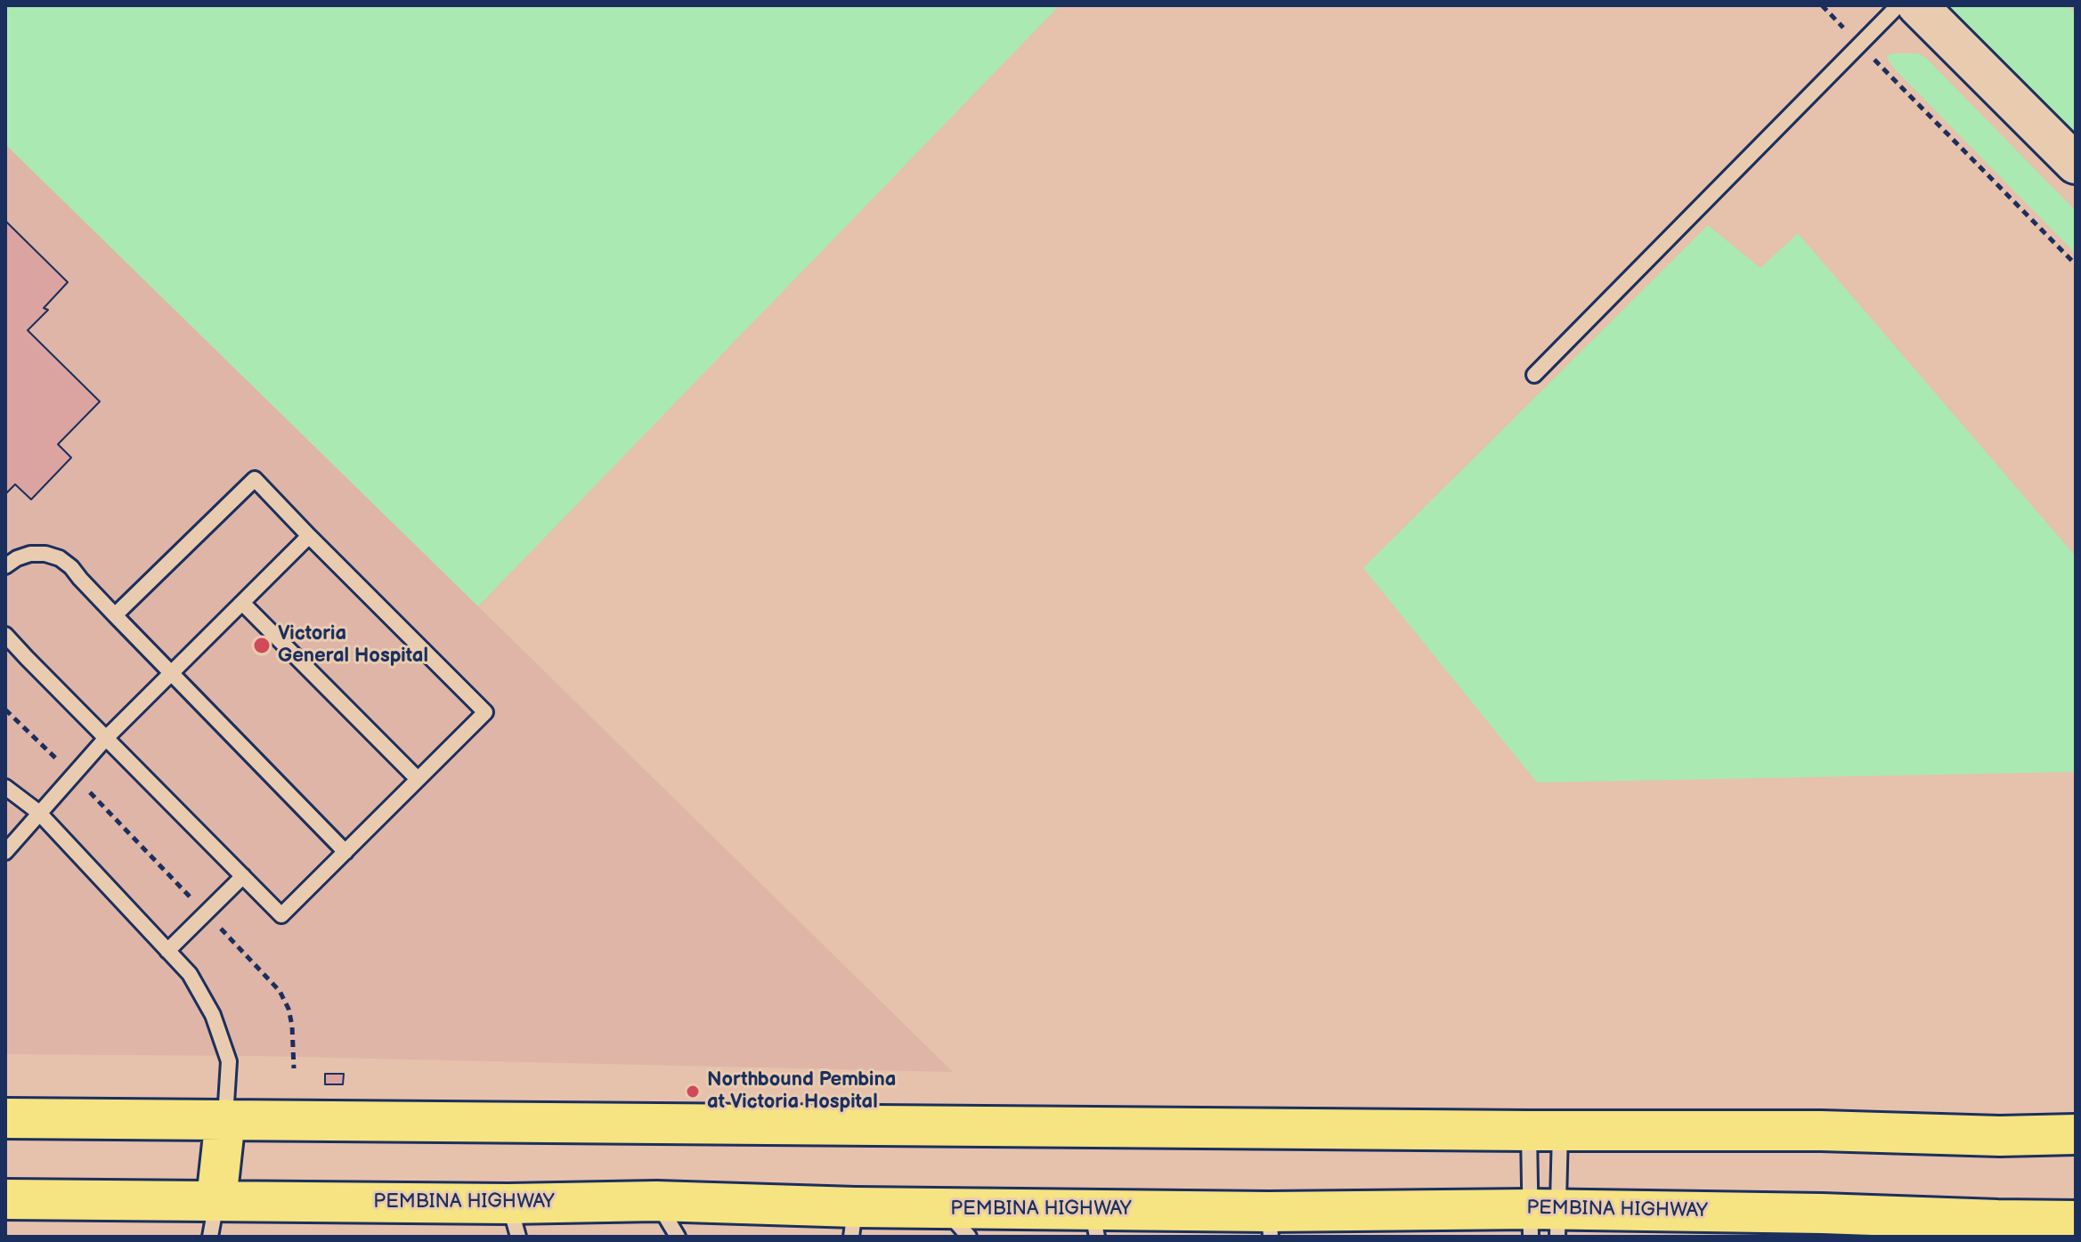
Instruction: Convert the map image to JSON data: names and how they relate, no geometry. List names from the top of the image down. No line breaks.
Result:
{"streets":{"main road":["PEMBINA HIGHWAY"]},"places":["Victoria General Hospital","Northbound Pembina at Victoria Hospital"]}
